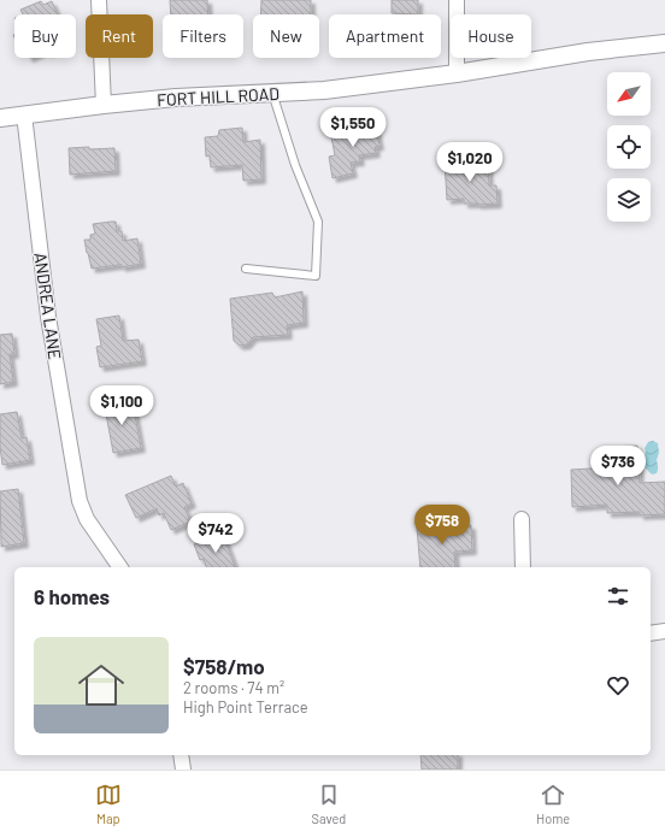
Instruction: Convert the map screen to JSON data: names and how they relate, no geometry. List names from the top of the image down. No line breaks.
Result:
{"streets":{"street":["FORT HILL ROAD","ANDREA LANE"]},"crossings":[["FORT HILL ROAD","ANDREA LANE"]],"north":"bottom left","page":{"chip":["Buy","Rent","Filters","New","Apartment","House"],"price":["$1,550","$1,020","$1,100","$736","$758","$742"],"heading":"6 homes","list":[{"name":"$758/mo","note":"2 rooms · 74 m² · High Point Terrace"}],"tabs":["Map","Saved","Home"]}}
